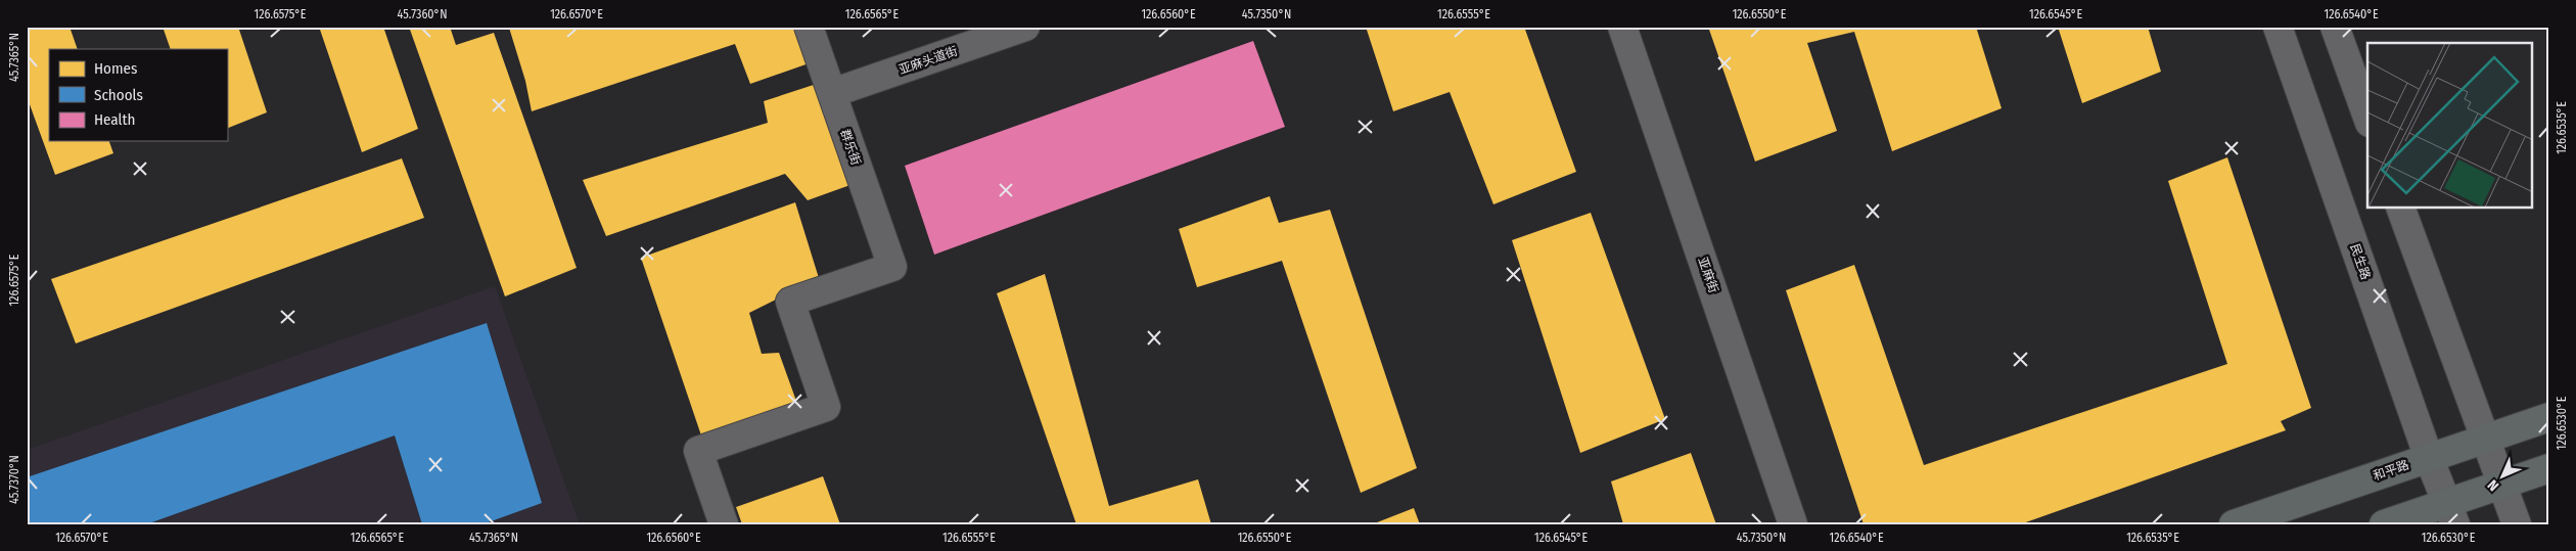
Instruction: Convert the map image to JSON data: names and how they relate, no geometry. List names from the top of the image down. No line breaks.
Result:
{"streets":{"main road":["和平路"],"street":["亚麻头道街","群乐街","民生路","亚麻街"]},"crossings":[["亚麻头道街","群乐街"],["民生路","和平路"]],"legend":["Homes","Schools","Health"],"north":"bottom left","coordinates":["126.6575°E","45.7360°N","126.6570°E","126.6565°E","126.6560°E","45.7350°N","126.6555°E","126.6550°E","126.6545°E","126.6540°E","45.7365°N","126.6535°E","126.6530°E","45.7370°N"]}
